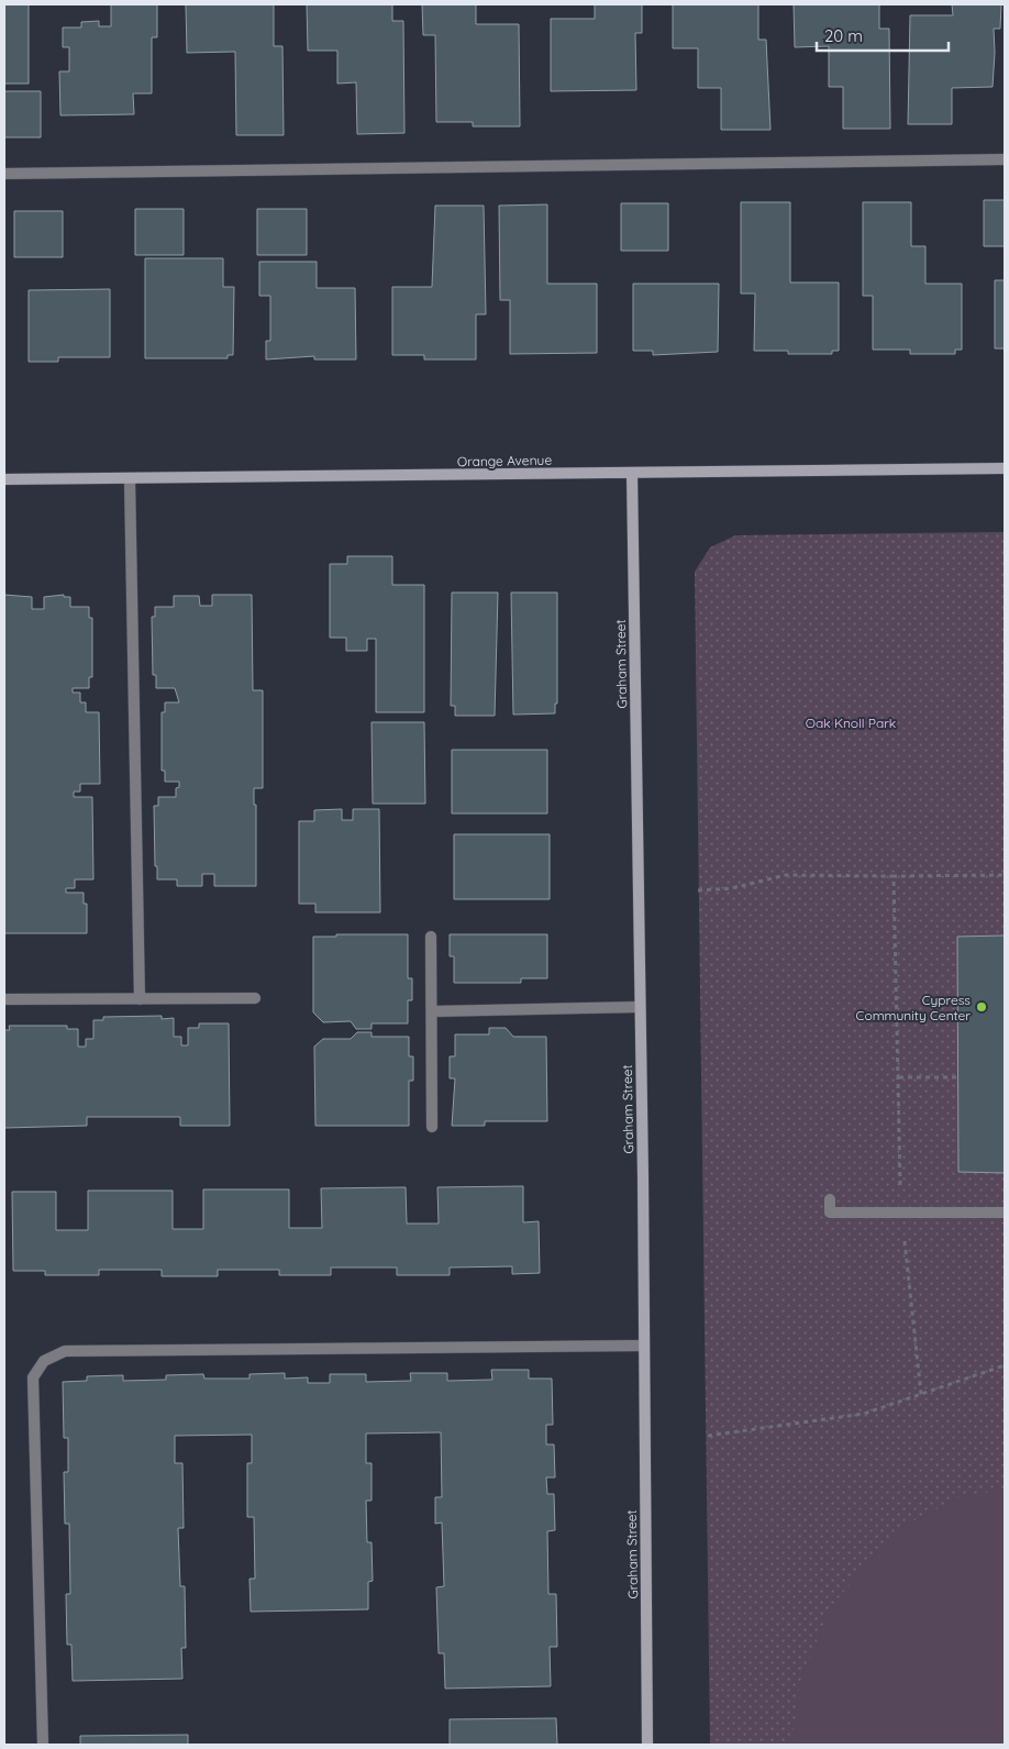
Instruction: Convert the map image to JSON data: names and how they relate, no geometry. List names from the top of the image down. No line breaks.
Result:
{"streets":{"street":["Orange Avenue","Graham Street"]},"crossings":[["Orange Avenue","Graham Street"]],"parks":["Oak Knoll Park"],"places":["Cypress Community Center"],"scale_bar":"20 m"}
